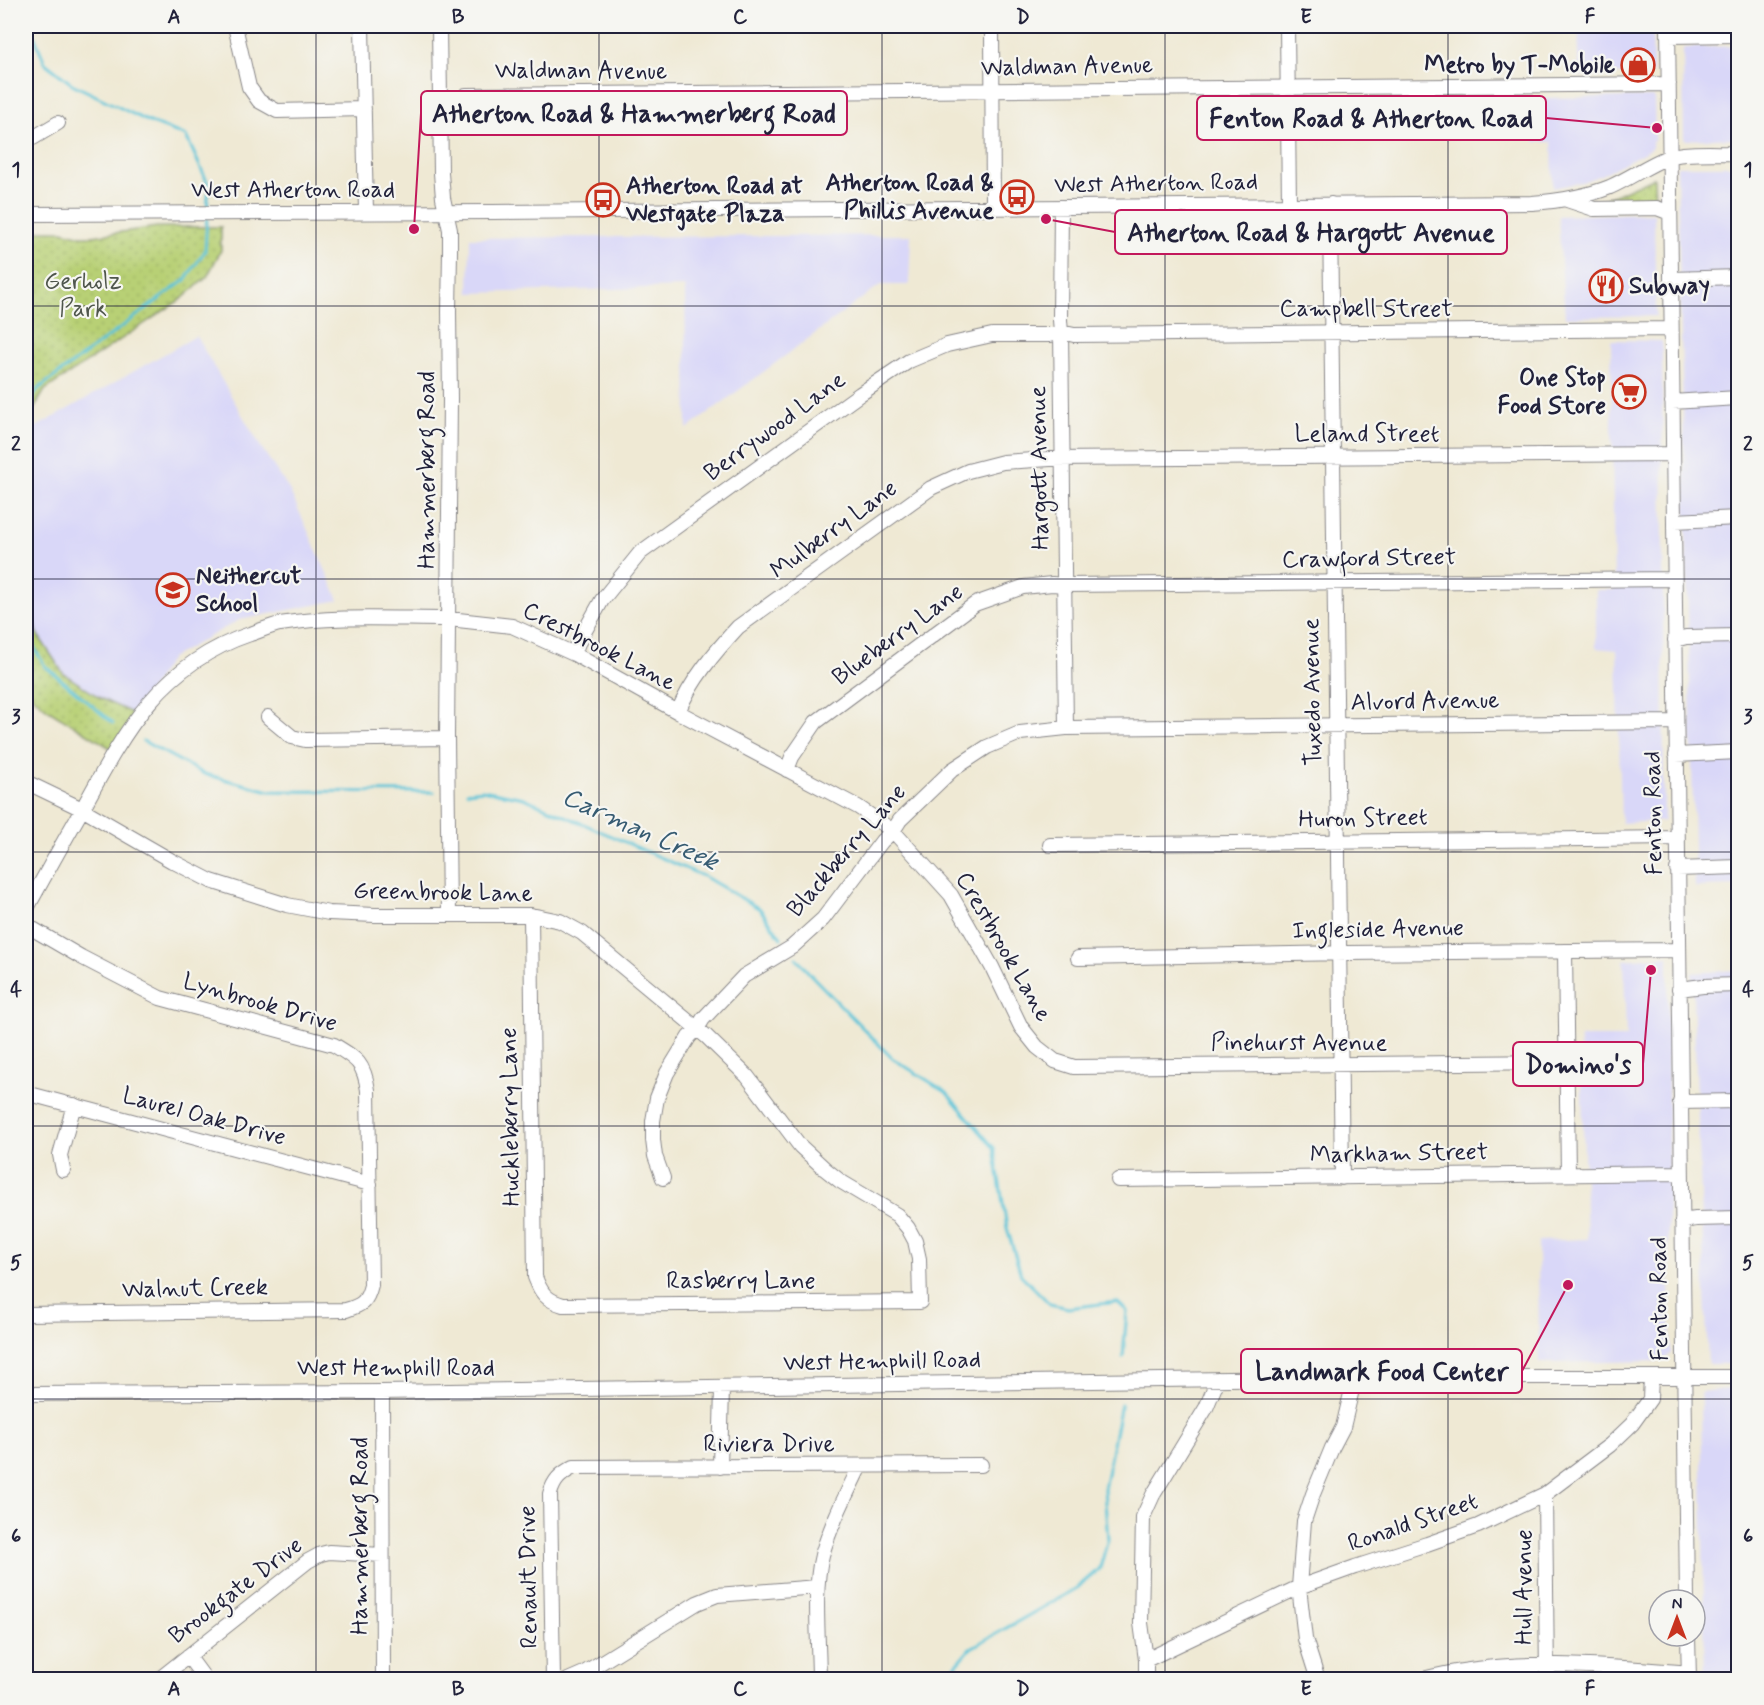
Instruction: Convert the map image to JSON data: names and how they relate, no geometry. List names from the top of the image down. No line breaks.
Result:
{"streets":{"street":["Waldman Avenue","West Atherton Road","Campbell Street","Berrywood Lane","Leland Street","Hargott Avenue","Hammerberg Road","Mulberry Lane","Crawford Street","Blueberry Lane","Crestbrook Lane","Tuxedo Avenue","Alvord Avenue","Fenton Road","Huron Street","Blackberry Lane","Greenbrook Lane","Ingleside Avenue","Lynbrook Drive","Pinehurst Avenue","Laurel Oak Drive","Huckleberry Lane","Markham Street","Rasberry Lane","Walnut Creek","West Hemphill Road","Riviera Drive","Ronald Street","Renault Drive","Hull Avenue","Brookgate Drive"]},"crossings":[["Waldman Avenue","Fenton Road"],["West Atherton Road","Hargott Avenue"],["West Atherton Road","Hammerberg Road"],["West Atherton Road","Tuxedo Avenue"],["West Atherton Road","Fenton Road"],["Campbell Street","Berrywood Lane"],["Campbell Street","Hargott Avenue"],["Campbell Street","Tuxedo Avenue"],["Campbell Street","Fenton Road"],["Berrywood Lane","Hargott Avenue"],["Berrywood Lane","Crestbrook Lane"],["Leland Street","Hargott Avenue"],["Leland Street","Mulberry Lane"],["Leland Street","Tuxedo Avenue"],["Leland Street","Fenton Road"],["Hargott Avenue","Mulberry Lane"],["Hargott Avenue","Crawford Street"],["Hargott Avenue","Blueberry Lane"],["Hargott Avenue","Alvord Avenue"],["Hargott Avenue","Blackberry Lane"],["Hammerberg Road","Crestbrook Lane"],["Hammerberg Road","Greenbrook Lane"],["Hammerberg Road","West Hemphill Road"],["Hammerberg Road","Brookgate Drive"],["Mulberry Lane","Crestbrook Lane"],["Crawford Street","Blueberry Lane"],["Crawford Street","Tuxedo Avenue"],["Crawford Street","Fenton Road"],["Blueberry Lane","Crestbrook Lane"],["Crestbrook Lane","Blackberry Lane"],["Crestbrook Lane","Greenbrook Lane"],["Crestbrook Lane","Pinehurst Avenue"],["Tuxedo Avenue","Alvord Avenue"],["Tuxedo Avenue","Huron Street"],["Tuxedo Avenue","Ingleside Avenue"],["Tuxedo Avenue","Pinehurst Avenue"],["Tuxedo Avenue","Markham Street"],["Alvord Avenue","Fenton Road"],["Alvord Avenue","Blackberry Lane"],["Fenton Road","Huron Street"],["Fenton Road","Ingleside Avenue"],["Fenton Road","Markham Street"],["Fenton Road","West Hemphill Road"],["Blackberry Lane","Greenbrook Lane"],["Greenbrook Lane","Huckleberry Lane"],["Greenbrook Lane","Rasberry Lane"],["Lynbrook Drive","Laurel Oak Drive"],["Lynbrook Drive","Walnut Creek"],["Huckleberry Lane","Rasberry Lane"],["West Hemphill Road","Ronald Street"],["Riviera Drive","Renault Drive"],["Ronald Street","Hull Avenue"]],"water":["Carman Creek"],"parks":["Gerholz Park"],"places":{"shop":["Metro by T-Mobile"],"other":["Fenton Road & Atherton Road","Atherton Road & Hargott Avenue","Atherton Road & Hammerberg Road","Domino's","Landmark Food Center"],"bus stop":["Atherton Road & Phillis Avenue","Atherton Road at Westgate Plaza"],"restaurant":["Subway"],"supermarket":["One Stop Food Store"],"school or university":["Neithercut School"]},"north":"top","grid":{"columns":["A","B","C","D","E","F"],"rows":["1","2","3","4","5","6"]}}
